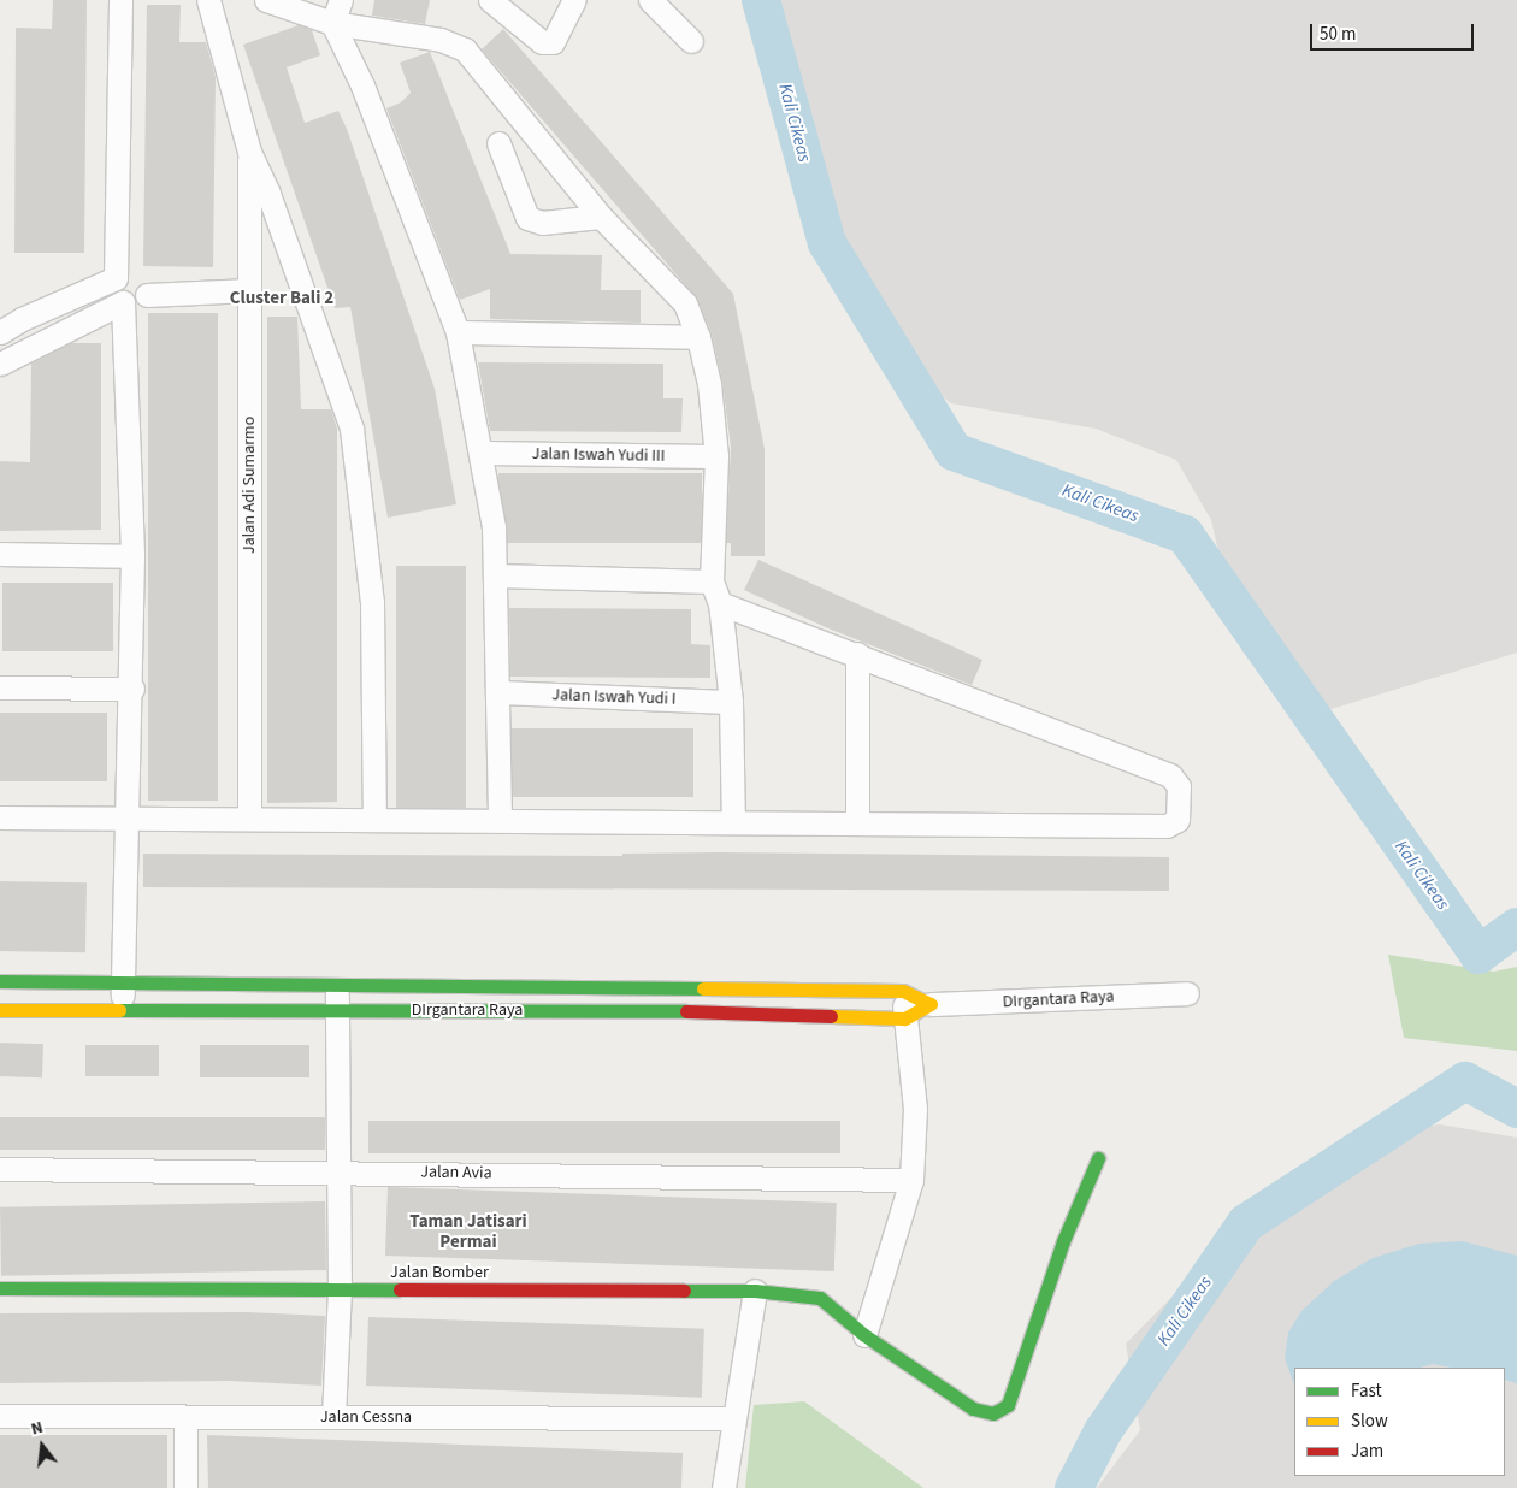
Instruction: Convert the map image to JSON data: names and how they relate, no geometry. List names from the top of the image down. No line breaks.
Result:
{"streets":{"street":["Jalan Iswah Yudi III","Jalan Adi Sumarmo","Jalan Iswah Yudi I","DIrgantara Raya","Jalan Avia","Jalan Bomber","Jalan Cessna"]},"districts":["Cluster Bali 2","Taman Jatisari Permai"],"water":["Kali Cikeas"],"legend":["Fast","Slow","Jam"],"scale_bar":"50 m","north":"top"}
